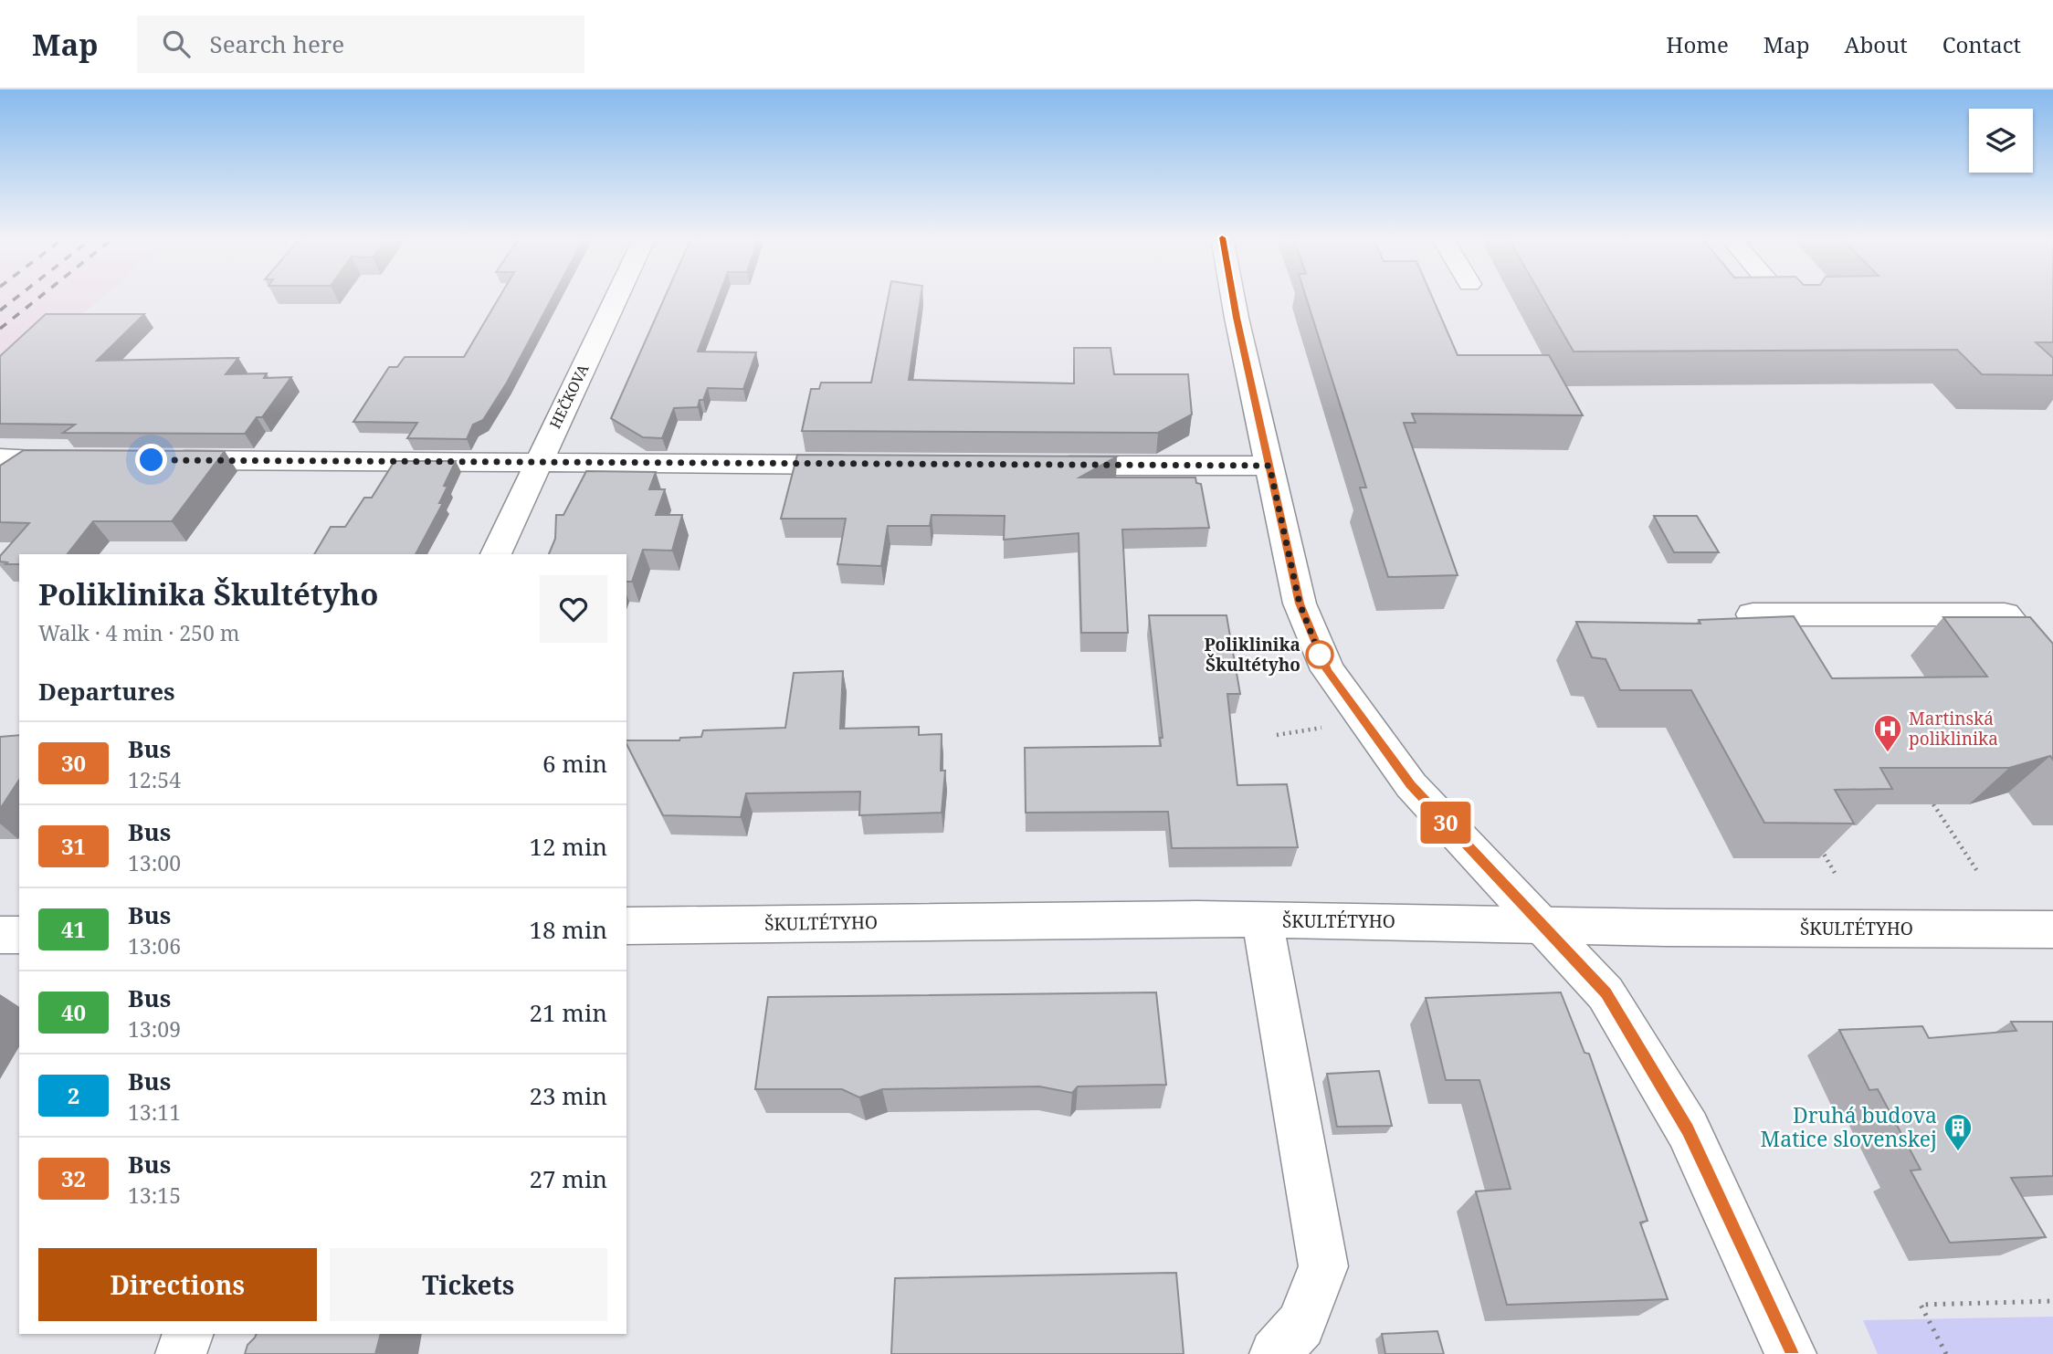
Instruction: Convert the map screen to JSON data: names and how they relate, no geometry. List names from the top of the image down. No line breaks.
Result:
{"streets":{"street":["HEČKOVA","ŠKULTÉTYHO"]},"places":{"other":["Poliklinika Škultétyho"],"hospital":["Martinská poliklinika"],"building":["Druhá budova Matice slovenskej"]},"lines":["bus line 30"],"page":{"header":"Map","search":"Search here","nav":["Home","Map","About","Contact"],"on_map":"30","heading":[["Poliklinika Škultétyho","Walk · 4 min · 250 m"],"Departures"],"list":[{"mark":"30","name":"Bus","note":"12:54","value":"6 min"},{"mark":"31","name":"Bus","note":"13:00","value":"12 min"},{"mark":"41","name":"Bus","note":"13:06","value":"18 min"},{"mark":"40","name":"Bus","note":"13:09","value":"21 min"},{"mark":"2","name":"Bus","note":"13:11","value":"23 min"},{"mark":"32","name":"Bus","note":"13:15","value":"27 min"}],"buttons":["Directions","Tickets"]}}
